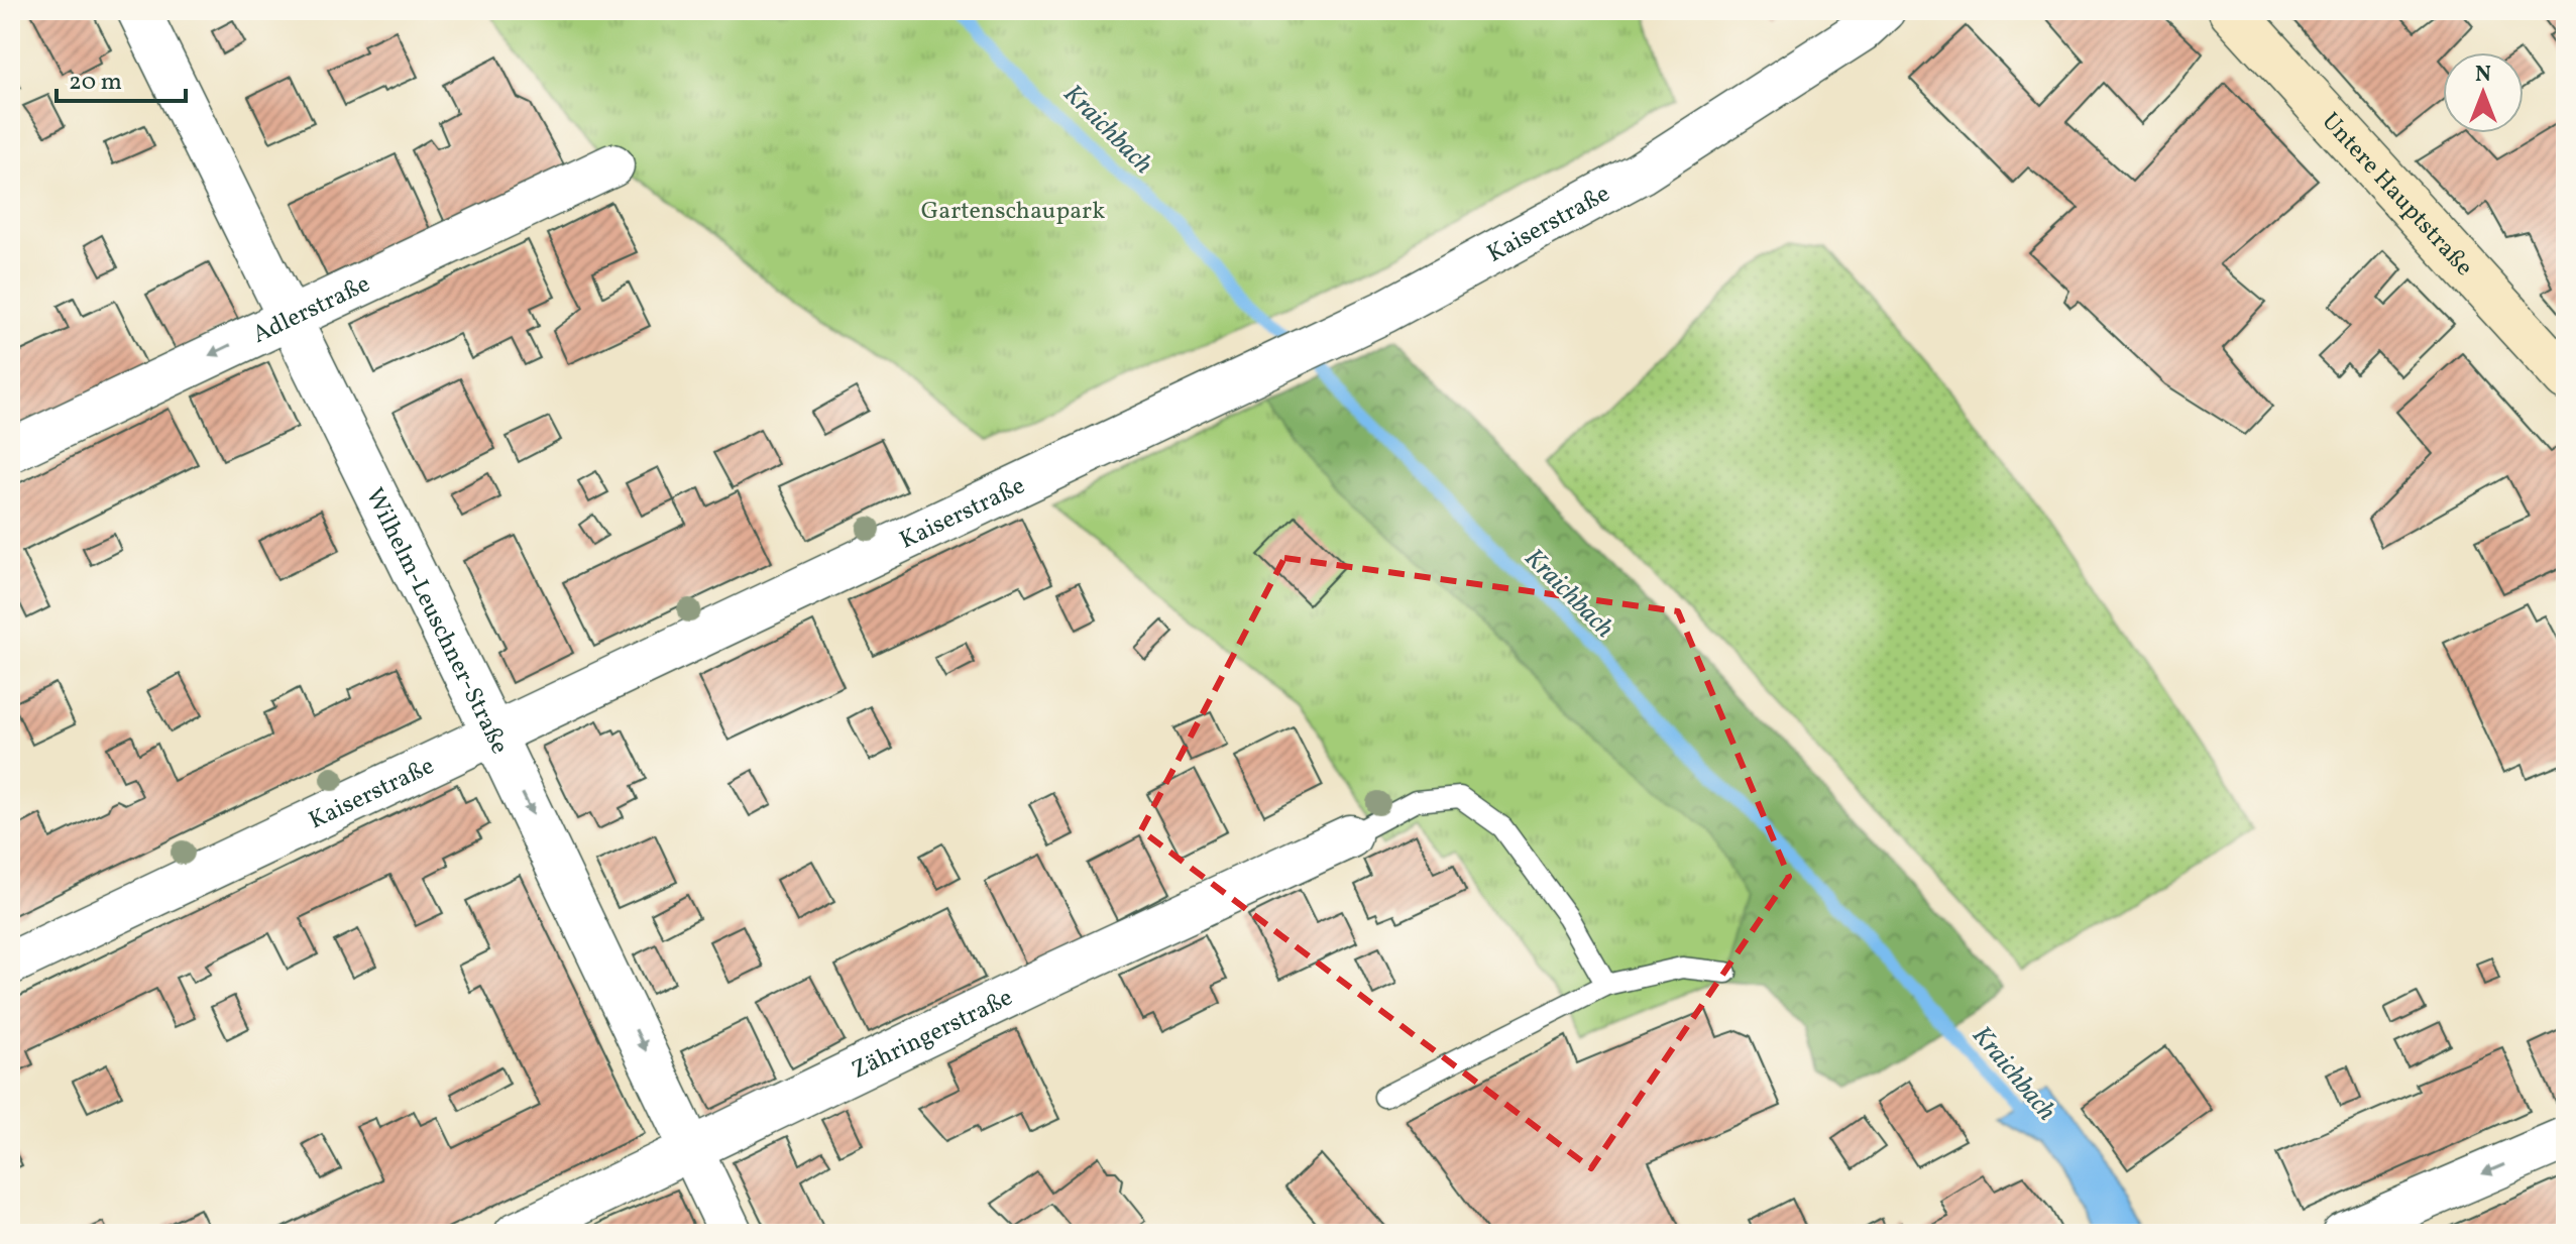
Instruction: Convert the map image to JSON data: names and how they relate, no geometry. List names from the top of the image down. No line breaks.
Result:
{"streets":{"main road":["Untere Hauptstraße"],"street":["Kaiserstraße","Adlerstraße","Wilhelm-Leuschner-Straße","Zähringerstraße"]},"crossings":[["Kaiserstraße","Wilhelm-Leuschner-Straße"],["Adlerstraße","Wilhelm-Leuschner-Straße"],["Wilhelm-Leuschner-Straße","Zähringerstraße"]],"one_way":["Adlerstraße"],"water":["Kraichbach"],"parks":["Gartenschaupark"],"scale_bar":"20 m","north":"top"}
